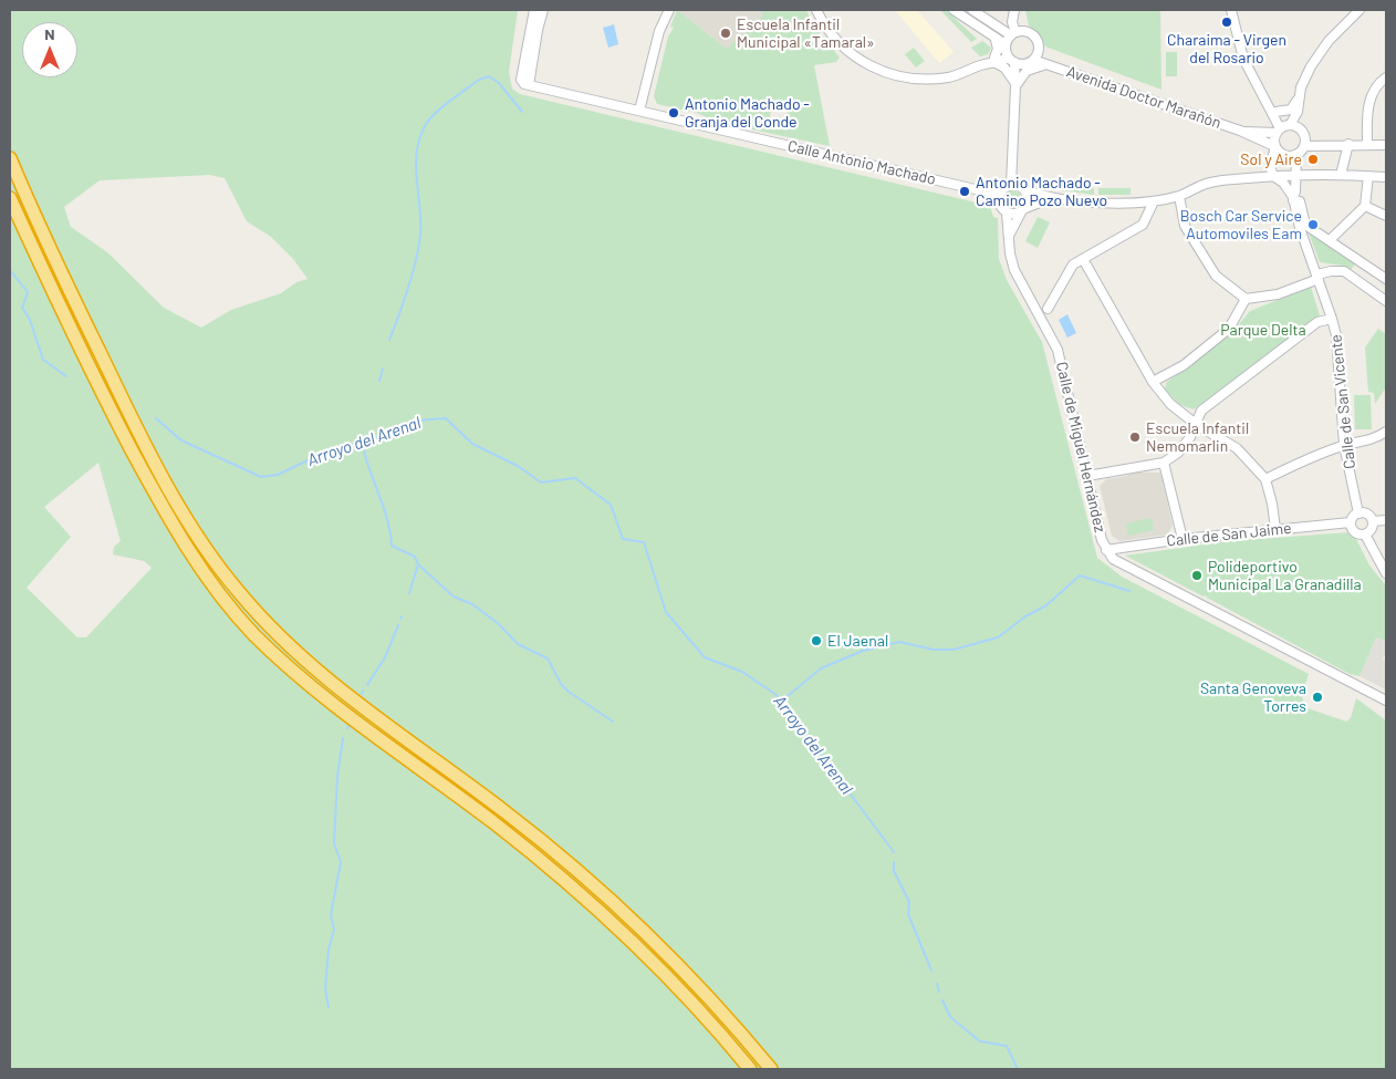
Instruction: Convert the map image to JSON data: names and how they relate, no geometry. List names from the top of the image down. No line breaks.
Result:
{"streets":{"street":["Avenida Doctor Marañón","Calle Antonio Machado","Calle de San Vicente","Calle de Miguel Hernández","Calle de San Jaime"]},"crossings":[["Avenida Doctor Marañón","Calle de San Vicente"],["Calle Antonio Machado","Calle de Miguel Hernández"],["Calle de San Vicente","Calle de San Jaime"],["Calle de Miguel Hernández","Calle de San Jaime"]],"water":["Arroyo del Arenal"],"parks":["Parque Delta"],"places":["Charaima - Virgen del Rosario","Escuela Infantil Municipal «Tamaral»","Antonio Machado - Granja del Conde","Sol y Aire","Antonio Machado - Camino Pozo Nuevo","Bosch Car Service Automoviles Eam","Escuela Infantil Nemomarlin","Polideportivo Municipal La Granadilla","El Jaenal","Santa Genoveva Torres"],"north":"top"}
